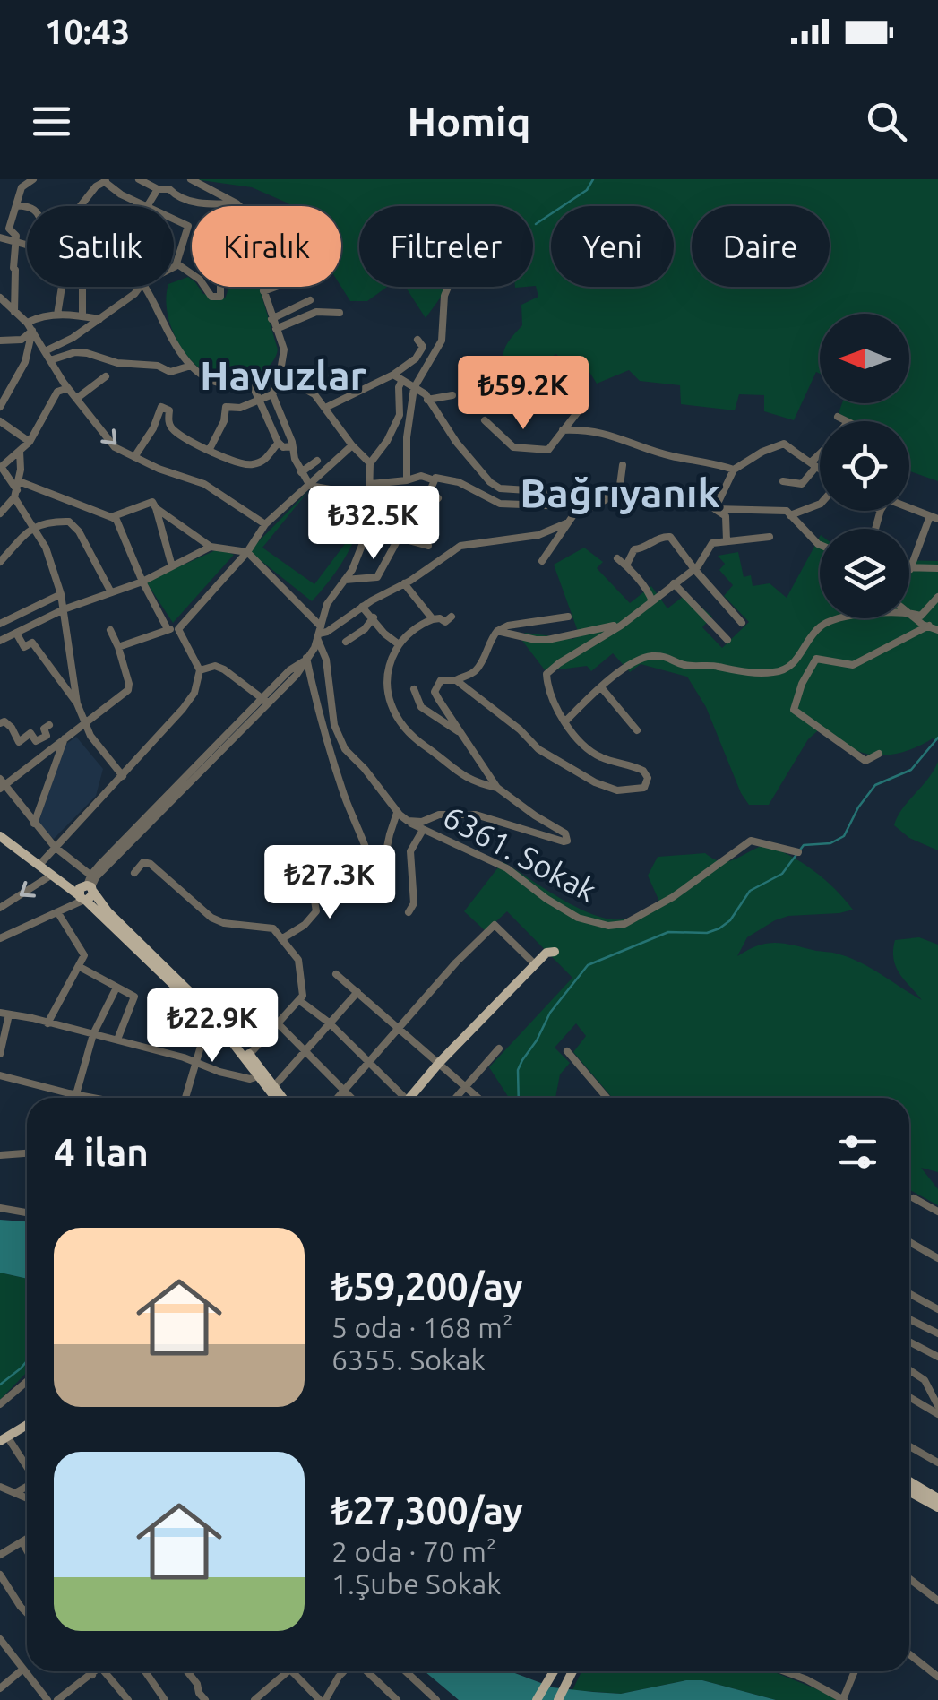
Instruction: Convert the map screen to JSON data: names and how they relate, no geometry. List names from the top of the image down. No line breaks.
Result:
{"streets":{"street":["6361. Sokak"]},"districts":["Havuzlar","Bağrıyanık"],"north":"left","page":{"status":"10:43","header":"Homiq","chip":["Satılık","Kiralık","Filtreler","Yeni","Daire"],"price":["₺59.2K","₺32.5K","₺27.3K","₺22.9K"],"heading":"4 ilan","list":[{"name":"₺59,200/ay","note":"5 oda · 168 m² · 6355. Sokak"},{"name":"₺27,300/ay","note":"2 oda · 70 m² · 1.Şube Sokak"}]}}
